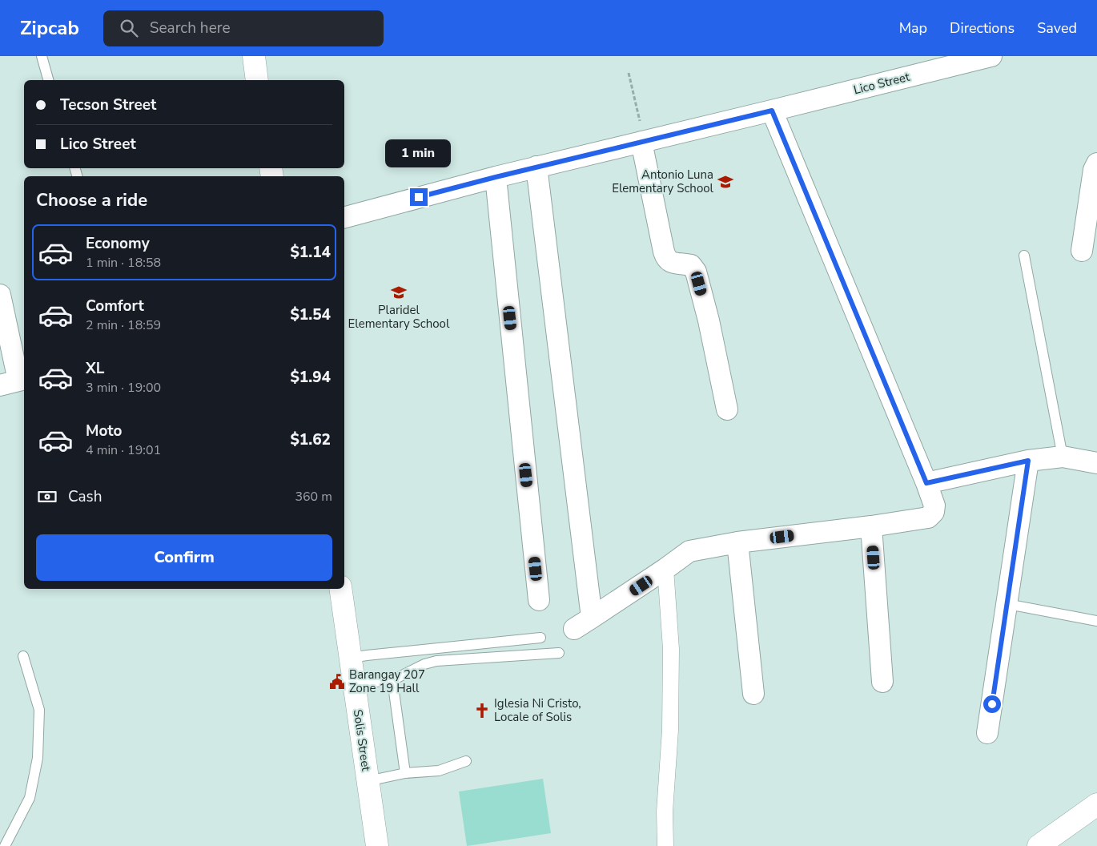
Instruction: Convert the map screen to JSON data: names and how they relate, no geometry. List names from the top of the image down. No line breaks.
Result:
{"streets":{"street":["Lico Street","Solis Street"]},"places":{"school or university":["Antonio Luna Elementary School","Plaridel Elementary School"],"public building":["Barangay 207 Zone 19 Hall"],"church":["Iglesia Ni Cristo, Locale of Solis"]},"page":{"header":"Zipcab","search":"Search here","nav":["Map","Directions","Saved"],"banner":["Tecson Street","Lico Street"],"bubble":"1 min","heading":"Choose a ride","list":[{"name":"Economy","note":"1 min · 18:58","value":"$1.14"},{"name":"Comfort","note":"2 min · 18:59","value":"$1.54"},{"name":"XL","note":"3 min · 19:00","value":"$1.94"},{"name":"Moto","note":"4 min · 19:01","value":"$1.62"}],"pay":["Cash","360 m"],"buttons":"Confirm"}}
